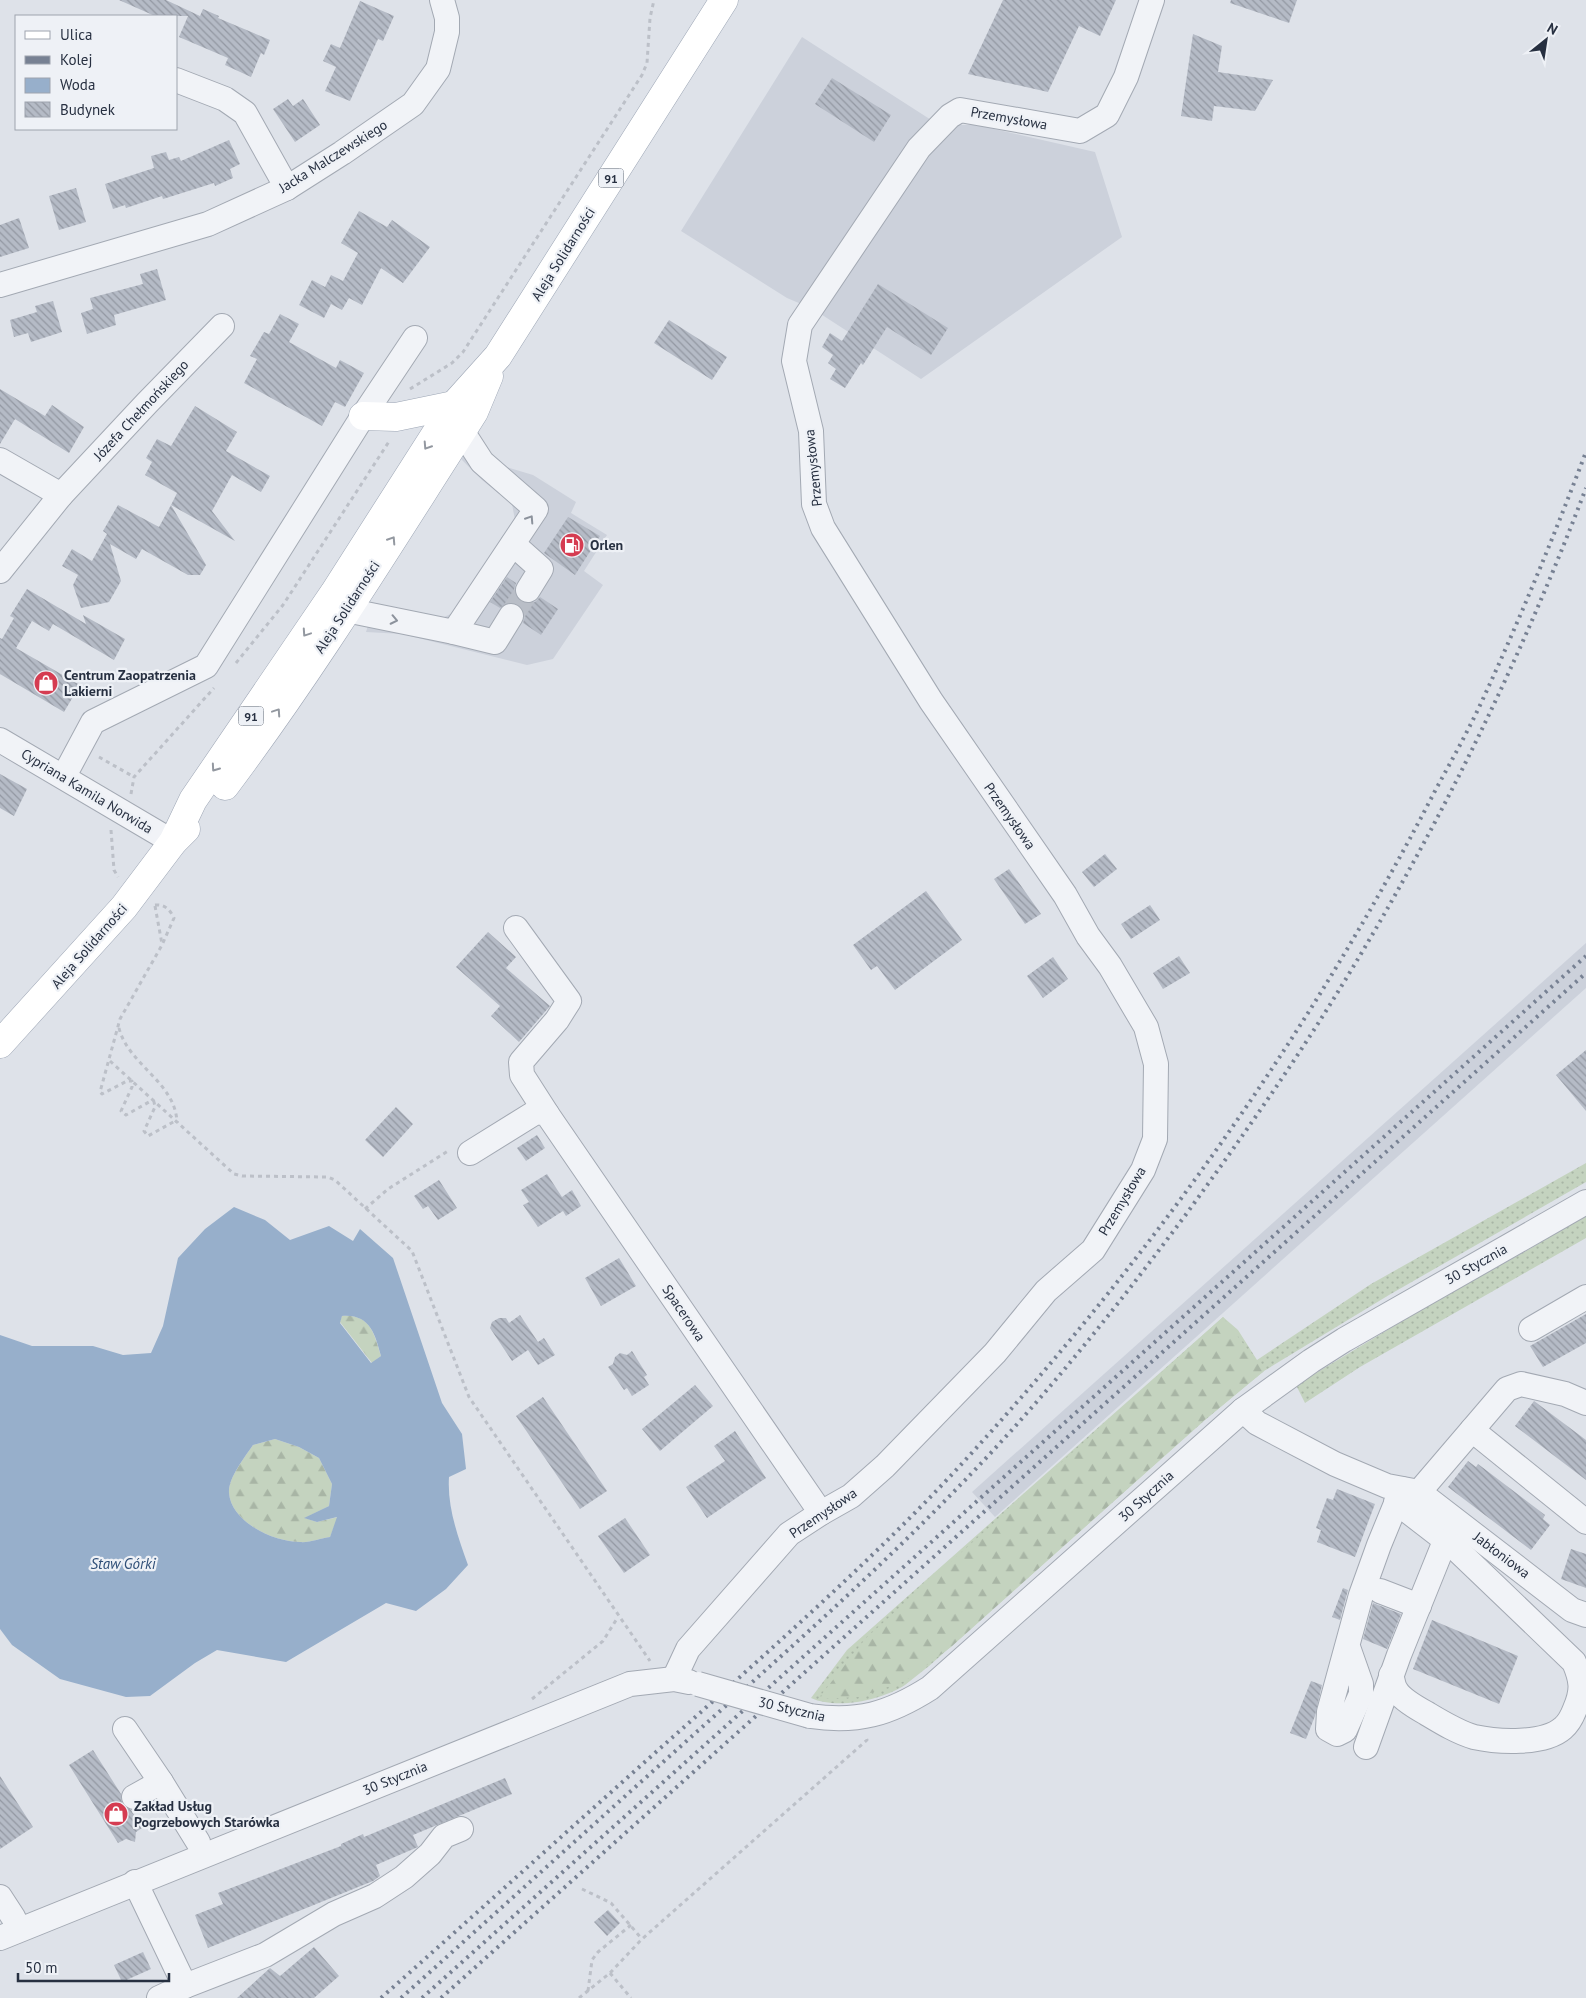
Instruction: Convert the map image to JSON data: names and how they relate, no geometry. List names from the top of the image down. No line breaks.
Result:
{"streets":{"main road":["91","Aleja Solidarności"],"street":["Przemysłowa","Jacka Malczewskiego","Józefa Chełmońskiego","Cypriana Kamila Norwida","30 Stycznia","Spacerowa","Jabłoniowa"]},"crossings":[["Przemysłowa","30 Stycznia"],["Przemysłowa","Spacerowa"],["Aleja Solidarności","Cypriana Kamila Norwida"],["30 Stycznia","Jabłoniowa"]],"water":["Staw Górki"],"places":{"fuel station":["Orlen"],"shop":["Centrum Zaopatrzenia Lakierni","Zakład Usług Pogrzebowych Starówka"]},"legend":["Ulica","Kolej","Woda","Budynek"],"scale_bar":"50 m","north":"top right"}
